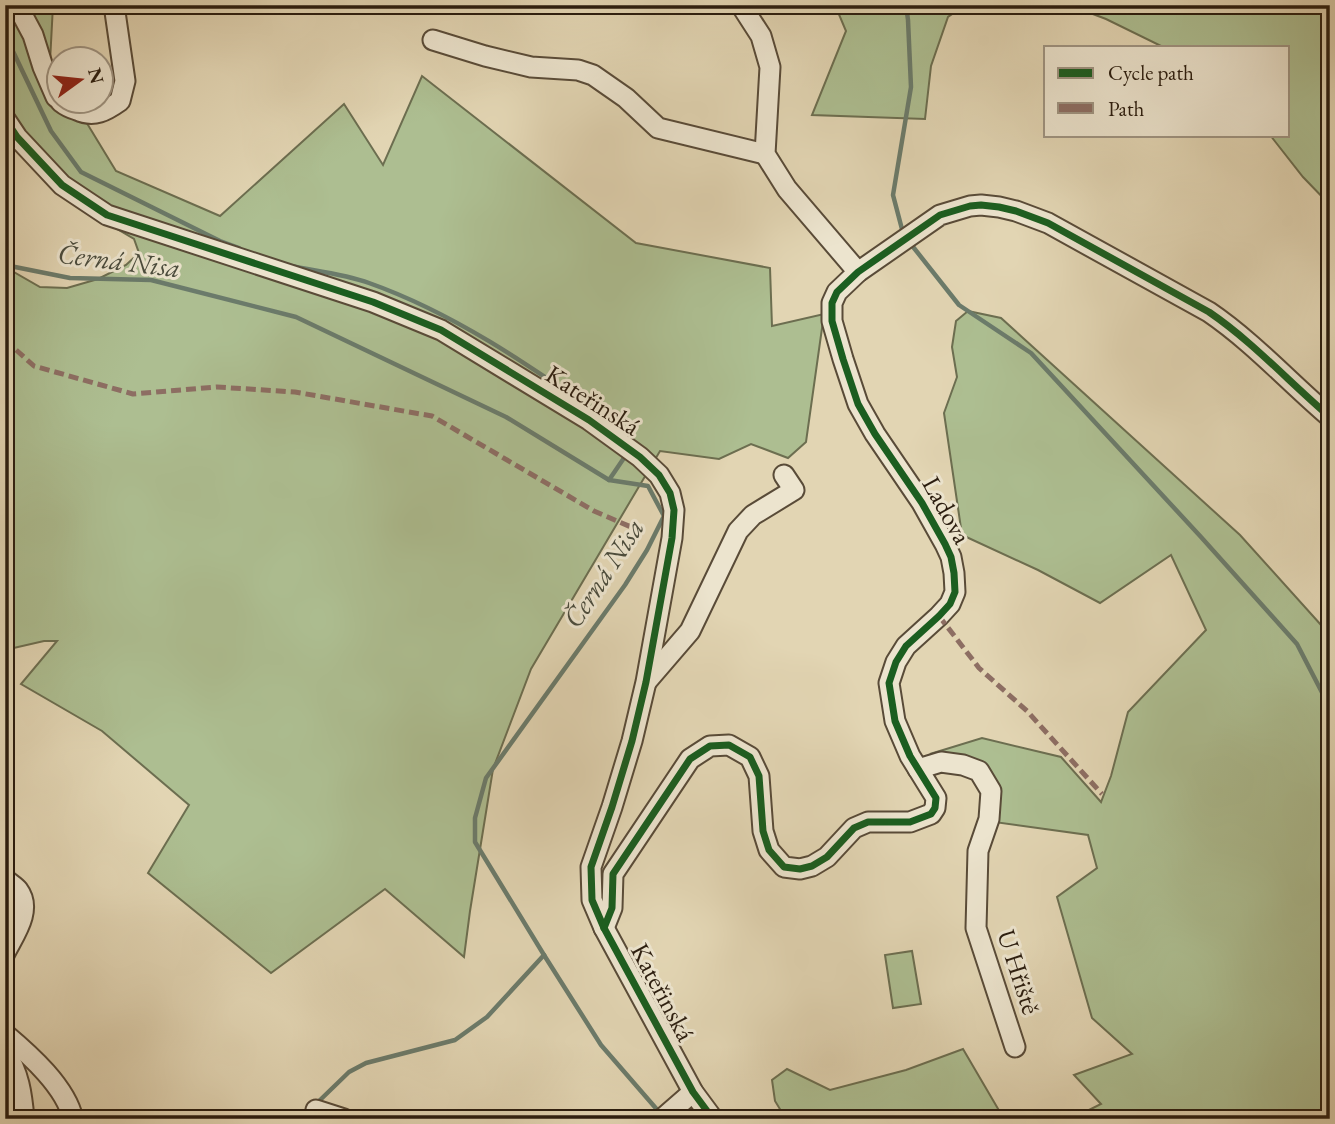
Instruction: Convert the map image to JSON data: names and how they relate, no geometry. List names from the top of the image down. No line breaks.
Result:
{"streets":{"street":["Kateřinská","Ladova","U Hřiště"]},"crossings":[["Kateřinská","Ladova"],["Ladova","U Hřiště"]],"water":["Černá Nisa"],"legend":["Cycle path","Path"],"north":"right"}
